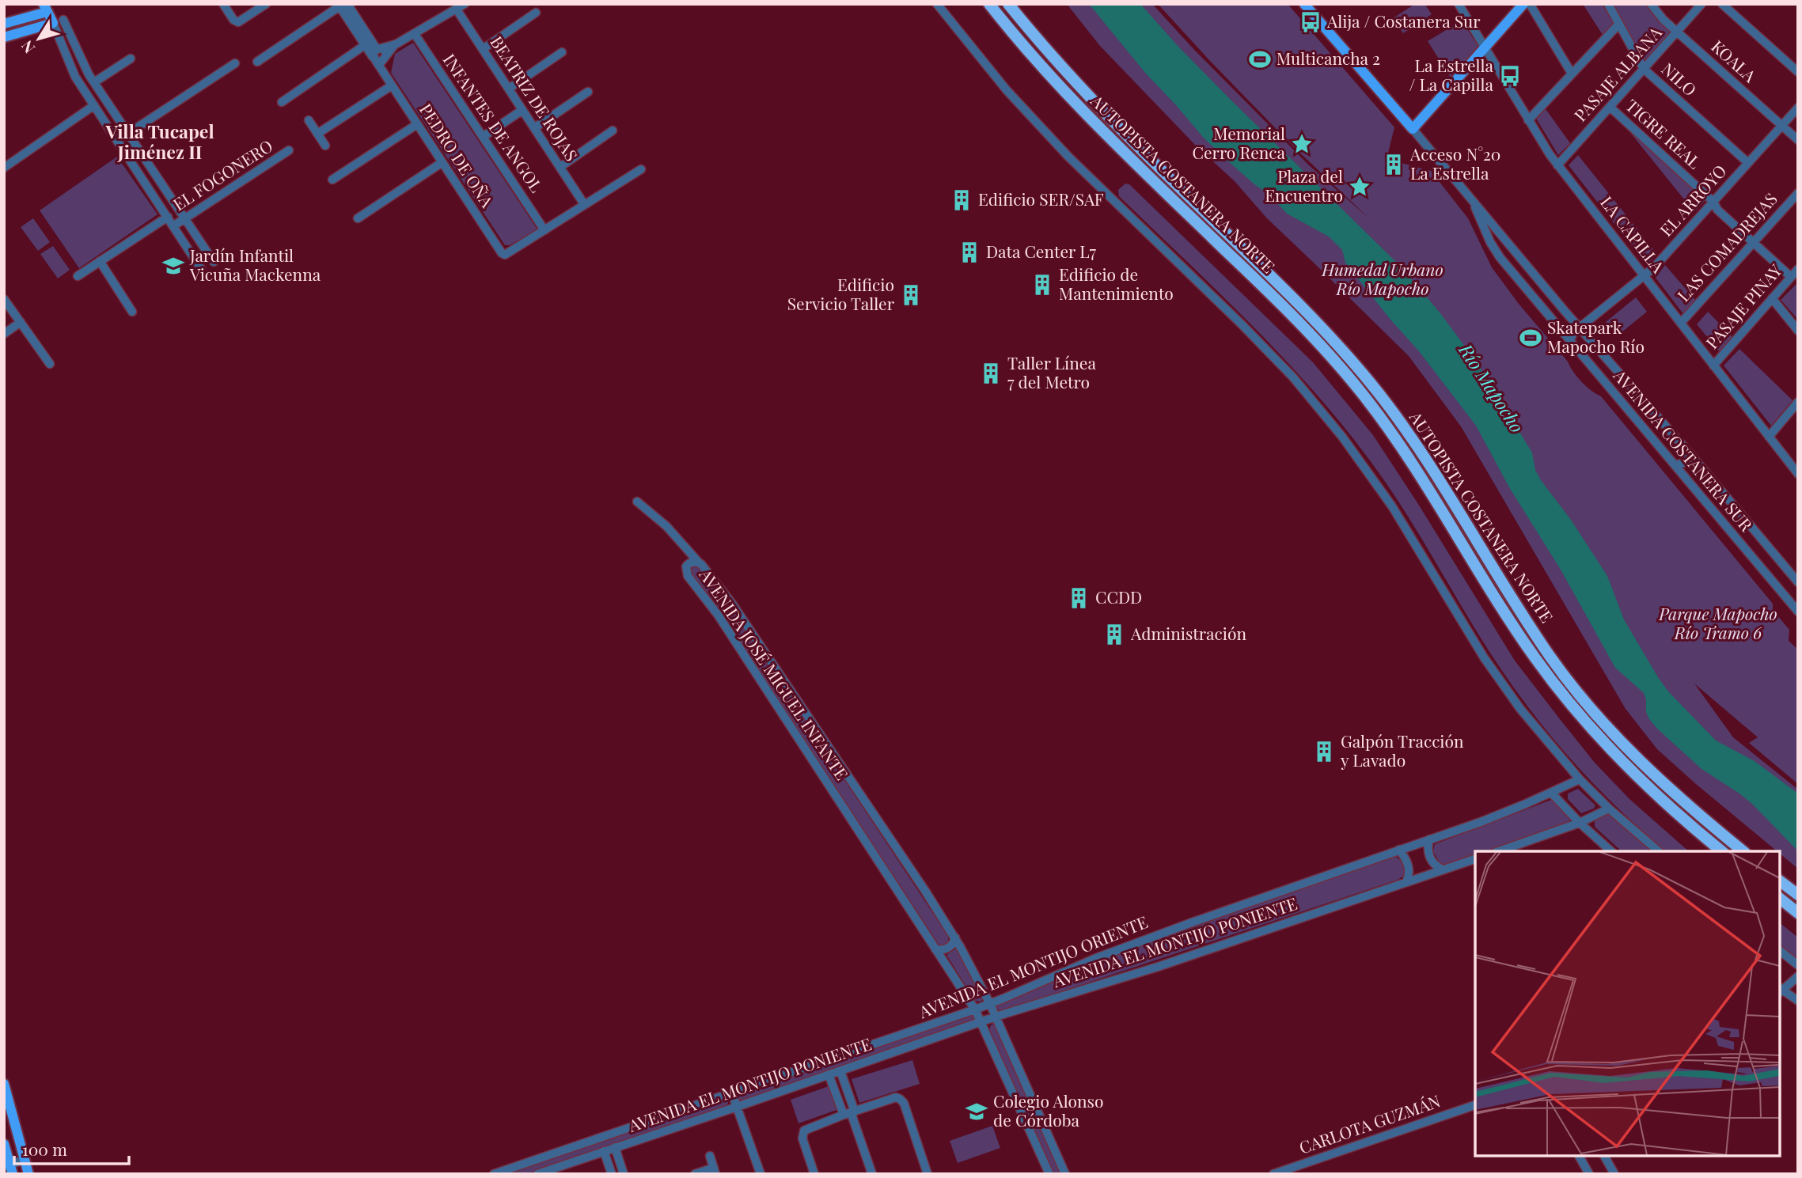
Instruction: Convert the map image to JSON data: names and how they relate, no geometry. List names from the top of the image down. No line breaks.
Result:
{"streets":{"highway":["AUTOPISTA COSTANERA NORTE"],"main road":["AVENIDA COSTANERA SUR"],"street":["KOALA","PASAJE ALBANA","NILO","BEATRIZ DE ROJAS","INFANTES DE ANGOL","TIGRE REAL","PEDRO DE OÑA","EL FOGONERO","EL ARROYO","LA CAPILLA","LAS COMADREJAS","PASAJE PINAY","AVENIDA JOSÉ MIGUEL INFANTE","AVENIDA EL MONTIJO PONIENTE","AVENIDA EL MONTIJO ORIENTE","CARLOTA GUZMÁN"]},"crossings":[["KOALA","PASAJE ALBANA"],["KOALA","EL ARROYO"],["PASAJE ALBANA","NILO"],["PASAJE ALBANA","TIGRE REAL"],["PASAJE ALBANA","LA CAPILLA"],["NILO","EL ARROYO"],["INFANTES DE ANGOL","PEDRO DE OÑA"],["TIGRE REAL","EL ARROYO"],["TIGRE REAL","LAS COMADREJAS"],["TIGRE REAL","PASAJE PINAY"],["EL ARROYO","LA CAPILLA"],["EL ARROYO","AVENIDA COSTANERA SUR"],["LA CAPILLA","LAS COMADREJAS"],["LA CAPILLA","PASAJE PINAY"],["AVENIDA JOSÉ MIGUEL INFANTE","AVENIDA EL MONTIJO PONIENTE"],["AVENIDA JOSÉ MIGUEL INFANTE","AVENIDA EL MONTIJO ORIENTE"]],"districts":["Villa Tucapel Jiménez II"],"water":["Río Mapocho"],"parks":["Humedal Urbano Río Mapocho","Parque Mapocho Río Tramo 6"],"places":{"bus stop":["Alija / Costanera Sur","La Estrella / La Capilla"],"sports":["Multicancha 2","Skatepark Mapocho Río"],"place":["Memorial Cerro Renca","Plaza del Encuentro"],"building":["Acceso N°20 La Estrella","Edificio SER/SAF","Data Center L7","Edificio de Mantenimiento","Edificio Servicio Taller","Taller Línea 7 del Metro","CCDD","Administración","Galpón Tracción y Lavado"],"school or university":["Jardín Infantil Vicuña Mackenna","Colegio Alonso de Córdoba"]},"scale_bar":"100 m","north":"bottom left"}
